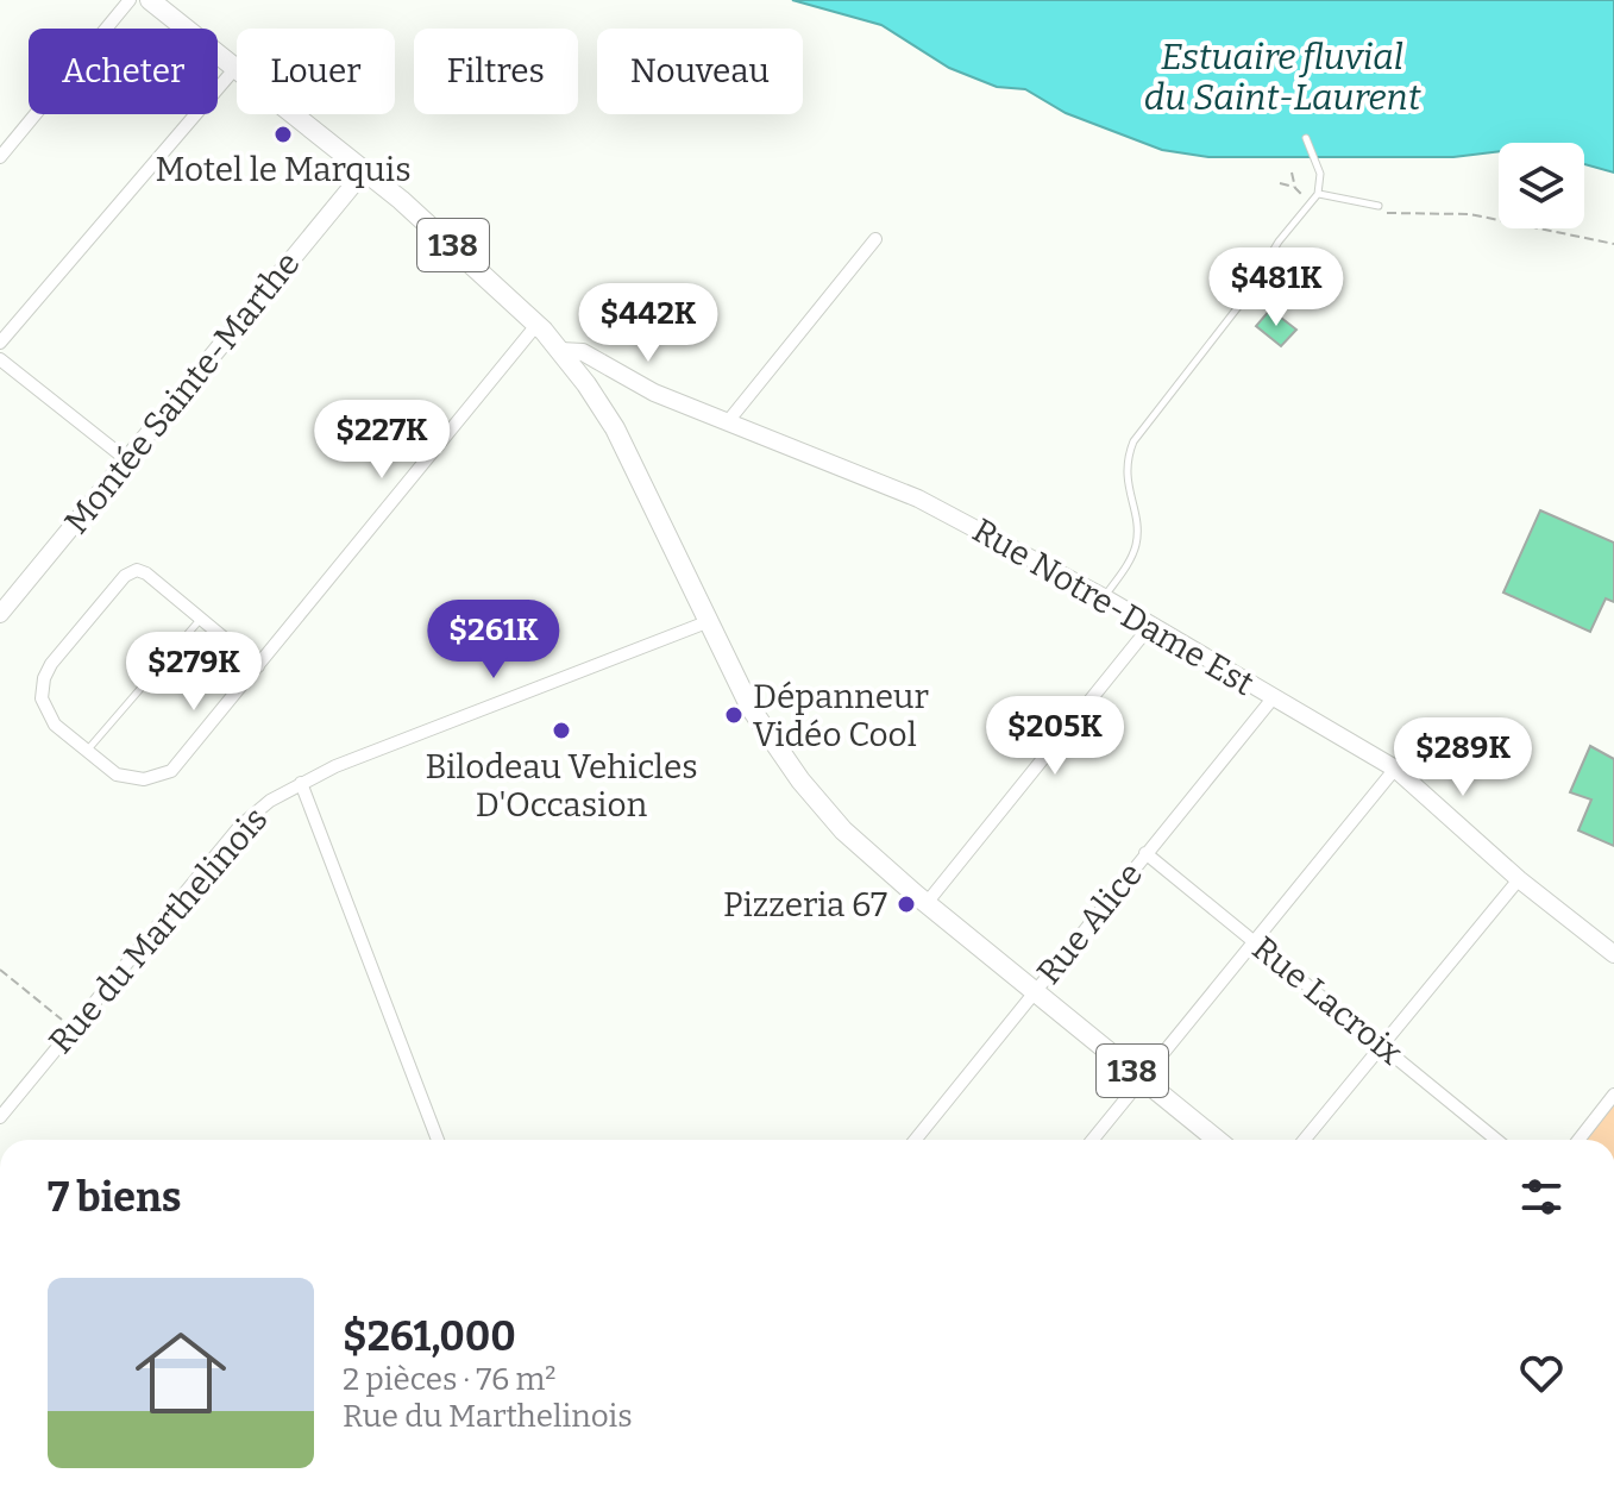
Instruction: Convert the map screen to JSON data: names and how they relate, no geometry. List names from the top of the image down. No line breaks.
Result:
{"streets":{"main road":["138"],"street":["Montée Sainte-Marthe","Rue Notre-Dame Est","Rue Alice","Rue du Marthelinois","Rue Lacroix"]},"crossings":[["138","Montée Sainte-Marthe"],["138","Rue Notre-Dame Est"],["138","Rue Alice"],["138","Rue du Marthelinois"],["Rue Notre-Dame Est","Rue Alice"],["Rue Alice","Rue Lacroix"]],"water":["Estuaire fluvial du Saint-Laurent"],"places":["Motel le Marquis","Dépanneur Vidéo Cool","Bilodeau Vehicles D'Occasion","Pizzeria 67"],"page":{"chip":["Acheter","Louer","Filtres","Nouveau"],"price":["$481K","$442K","$227K","$261K","$279K","$205K","$289K"],"heading":"7 biens","list":[{"name":"$261,000","note":"2 pièces · 76 m² · Rue du Marthelinois"}]}}
